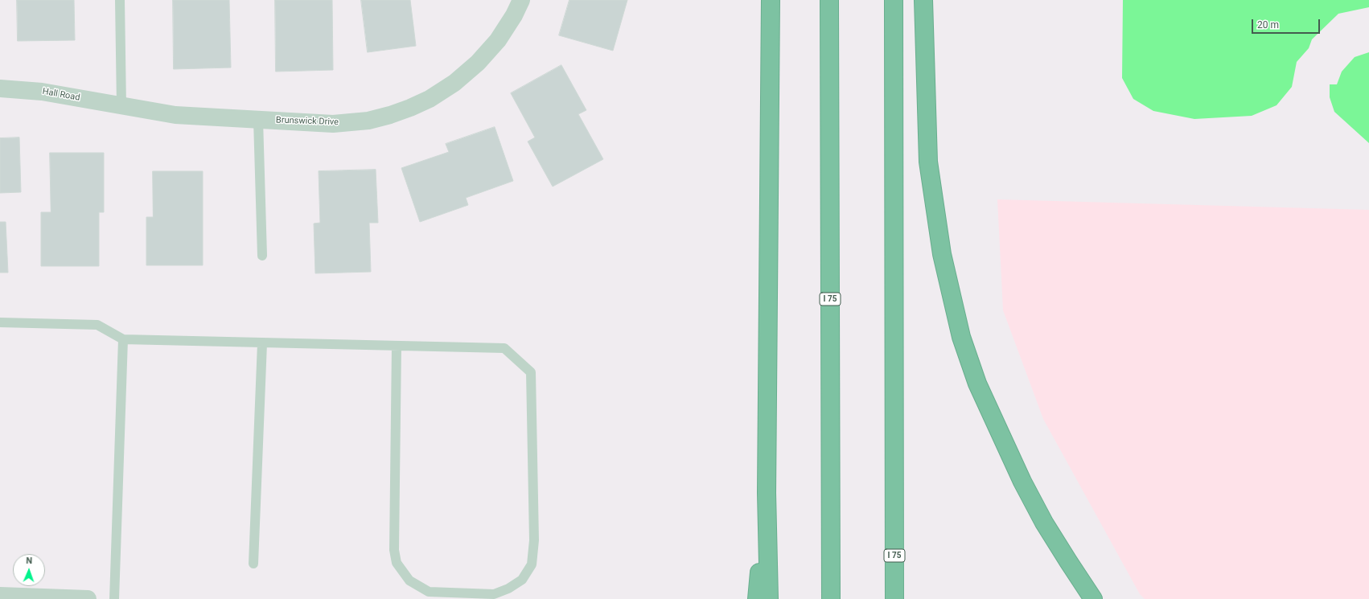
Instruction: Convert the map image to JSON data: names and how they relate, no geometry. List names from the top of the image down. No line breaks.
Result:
{"streets":{"highway":["I 75"],"street":["Hall Road","Brunswick Drive"]},"crossings":[["Hall Road","Brunswick Drive"]],"scale_bar":"20 m","north":"top"}
